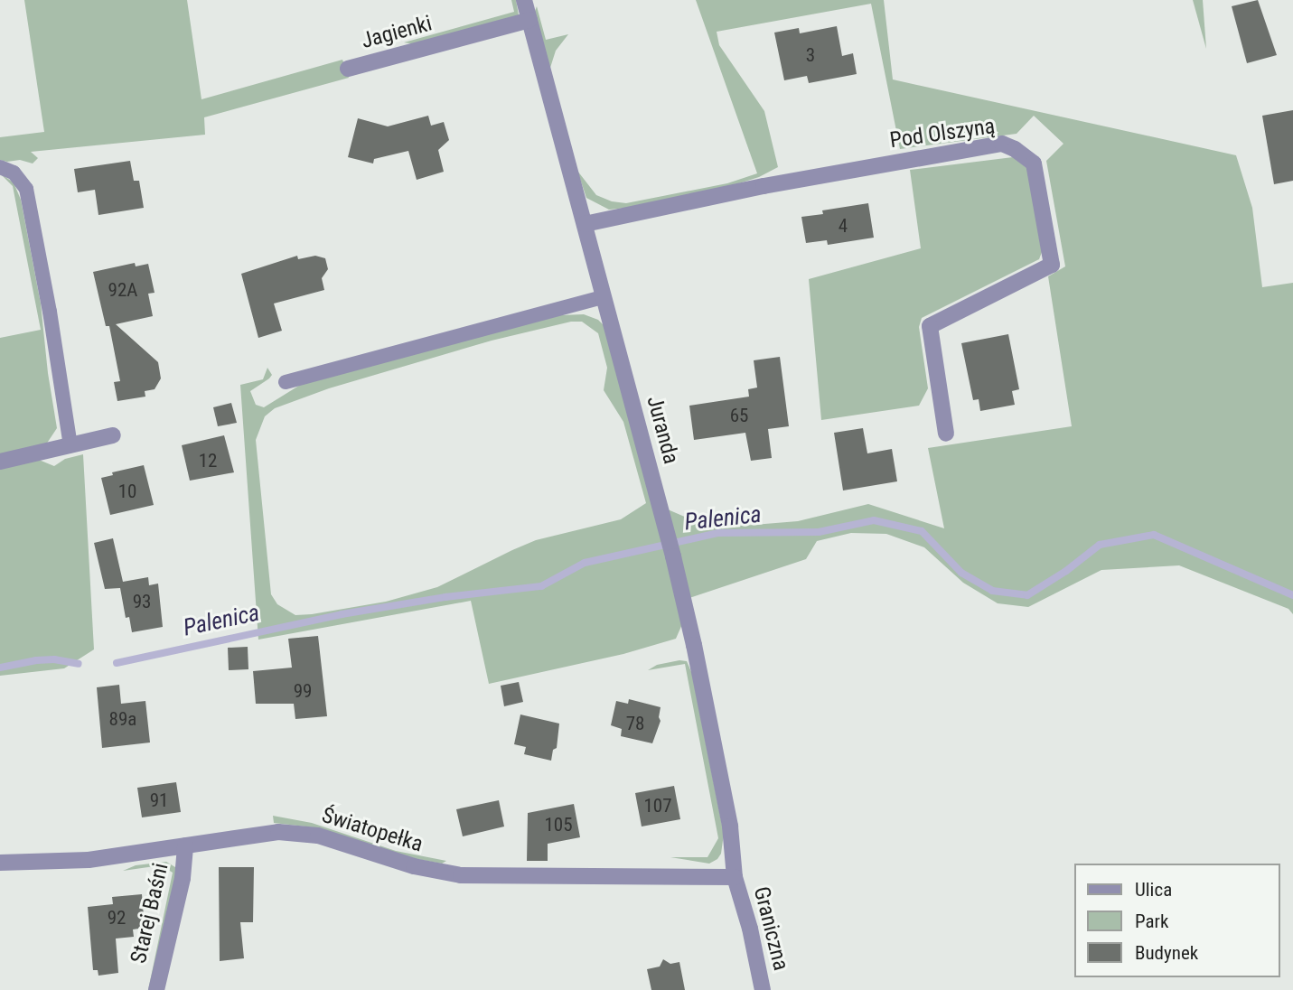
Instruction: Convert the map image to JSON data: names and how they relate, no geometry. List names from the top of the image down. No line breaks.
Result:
{"streets":{"street":["Jagienki","Pod Olszyną","Juranda","Światopełka","Starej Baśni","Graniczna"]},"crossings":[["Jagienki","Juranda"],["Pod Olszyną","Juranda"],["Juranda","Światopełka"],["Juranda","Graniczna"],["Światopełka","Starej Baśni"],["Światopełka","Graniczna"]],"water":["Palenica"],"house_numbers":["3","4","92A","65","12","10","93","99","89a","78","91","107","105","92"],"legend":["Ulica","Park","Budynek"]}
